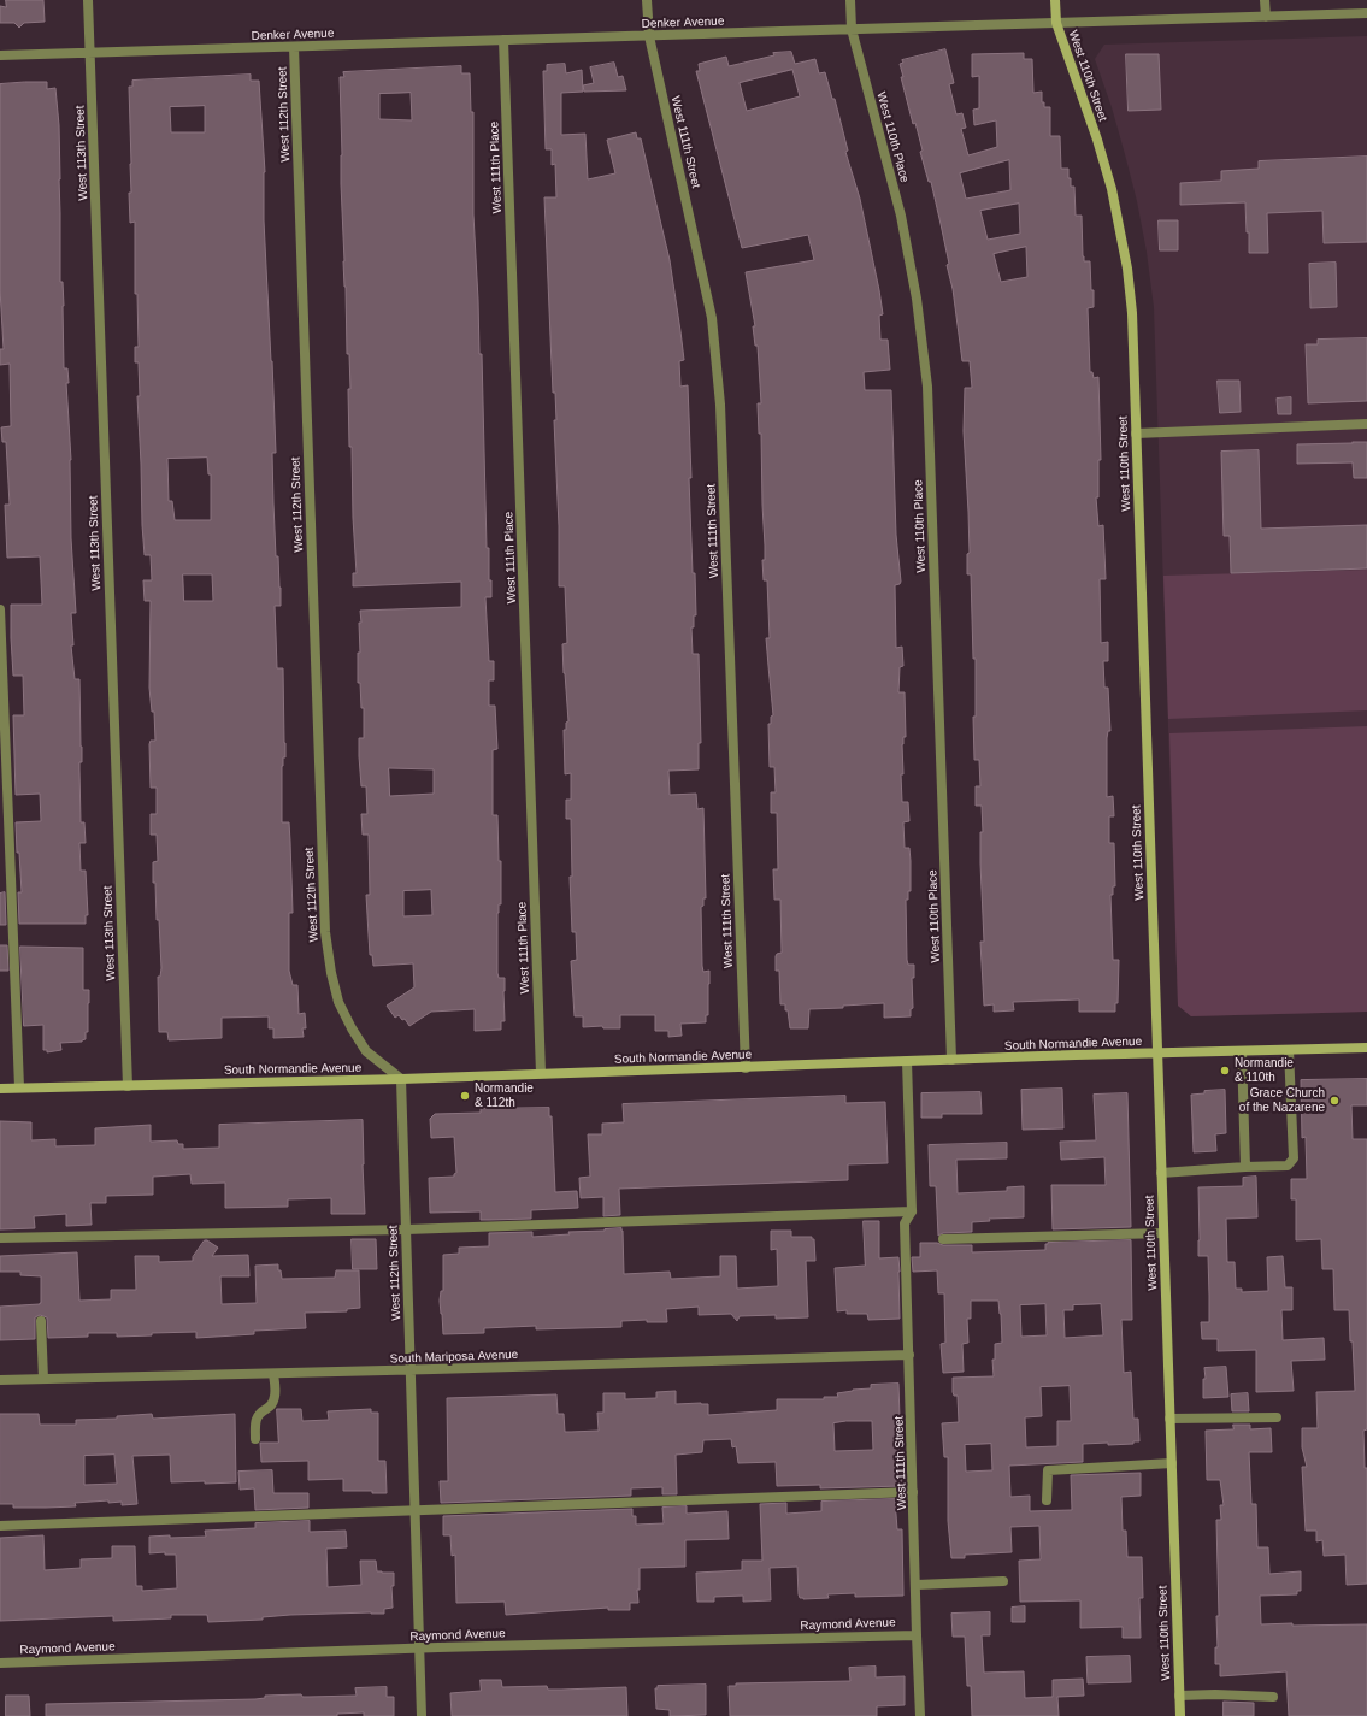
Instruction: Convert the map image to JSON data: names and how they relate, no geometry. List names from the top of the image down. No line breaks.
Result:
{"streets":{"street":["Denker Avenue","West 110th Street","West 112th Street","West 110th Place","West 111th Street","West 113th Street","West 111th Place","South Normandie Avenue","South Mariposa Avenue","Raymond Avenue"]},"crossings":[["Denker Avenue","West 110th Street"],["Denker Avenue","West 112th Street"],["Denker Avenue","West 110th Place"],["Denker Avenue","West 111th Street"],["Denker Avenue","West 113th Street"],["Denker Avenue","West 111th Place"],["West 110th Street","South Normandie Avenue"],["West 112th Street","South Normandie Avenue"],["West 112th Street","South Mariposa Avenue"],["West 112th Street","Raymond Avenue"],["West 110th Place","South Normandie Avenue"],["West 111th Street","South Normandie Avenue"],["West 111th Street","South Mariposa Avenue"],["West 111th Street","Raymond Avenue"],["West 113th Street","South Normandie Avenue"],["West 111th Place","South Normandie Avenue"]],"places":["Normandie & 110th","Normandie & 112th","Grace Church of the Nazarene"]}
